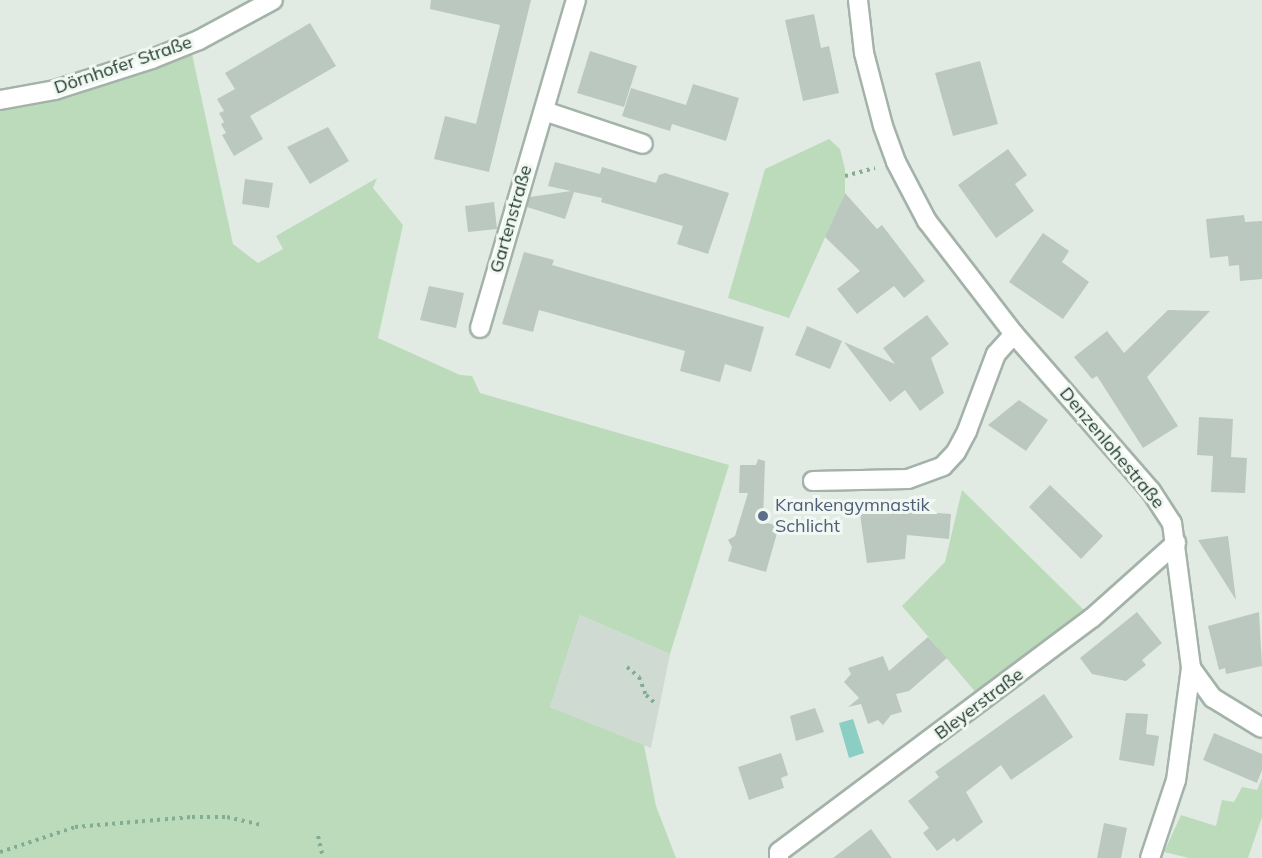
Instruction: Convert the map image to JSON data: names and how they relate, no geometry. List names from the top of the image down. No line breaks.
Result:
{"streets":{"street":["Dörnhofer Straße","Gartenstraße","Denzenlohestraße","Bleyerstraße"]},"crossings":[["Denzenlohestraße","Bleyerstraße"]],"places":["Krankengymnastik Schlicht"]}
